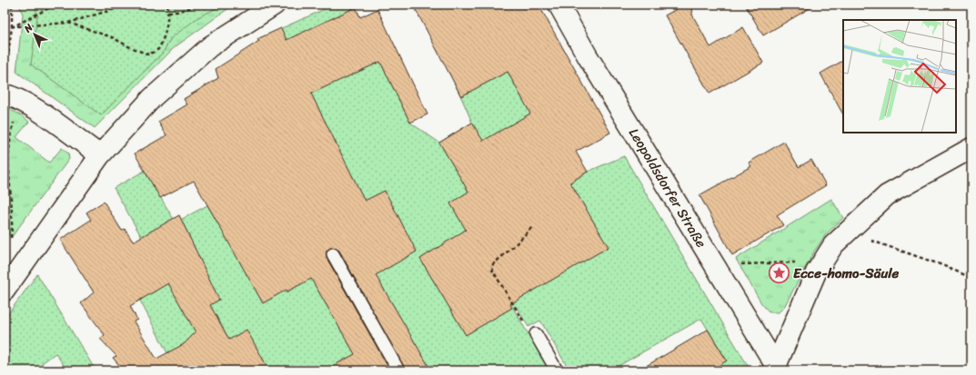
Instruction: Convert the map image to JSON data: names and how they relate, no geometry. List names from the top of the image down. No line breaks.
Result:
{"streets":{"street":["Leopoldsdorfer Straße"]},"places":{"place":["Ecce-homo-Säule"]},"north":"top left"}
